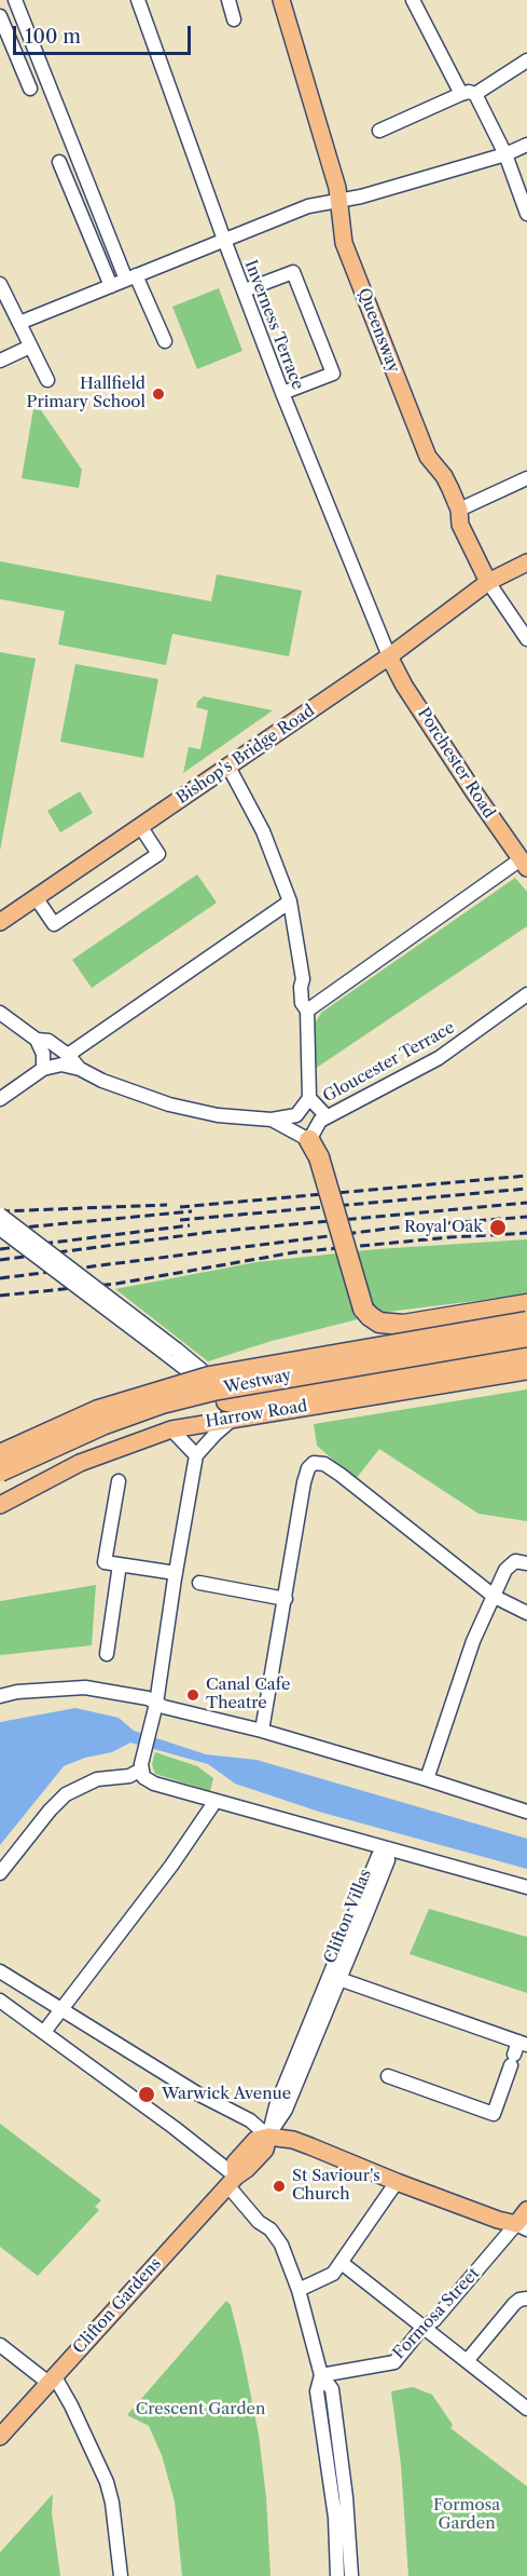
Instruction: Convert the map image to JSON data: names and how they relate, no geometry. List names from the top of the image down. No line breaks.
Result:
{"streets":{"highway":["Westway"],"main road":["Queensway","Bishop's Bridge Road","Porchester Road","Harrow Road","Clifton Gardens"],"street":["Inverness Terrace","Gloucester Terrace","Clifton Villas","Formosa Street"]},"crossings":[["Inverness Terrace","Bishop's Bridge Road"],["Inverness Terrace","Porchester Road"],["Queensway","Bishop's Bridge Road"],["Bishop's Bridge Road","Porchester Road"],["Clifton Villas","Clifton Gardens"]],"parks":["Crescent Garden","Formosa Garden"],"places":["Hallfield Primary School","Royal Oak","Canal Cafe Theatre","Warwick Avenue","St Saviour's Church"],"scale_bar":"100 m"}
